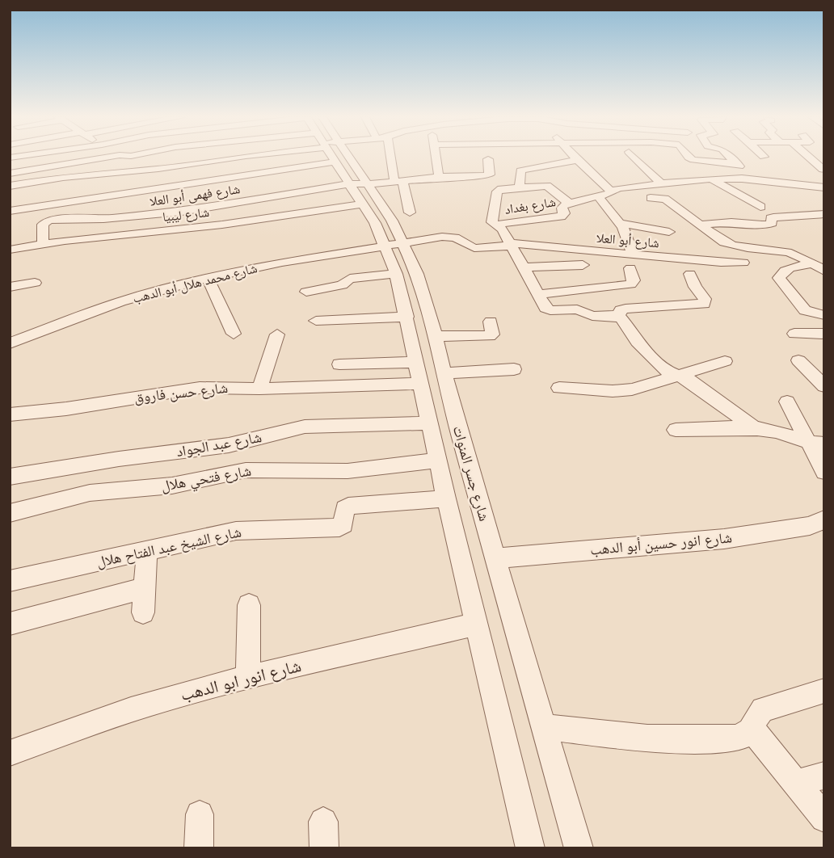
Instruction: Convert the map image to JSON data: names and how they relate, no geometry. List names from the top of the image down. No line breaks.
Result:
{"streets":{"street":["شارع فهمى أبو العلا","شارع بغداد","شارع ليبيا","شارع أبو العلا","شارع محمد هلال أبو الدهب","شارع حسن فاروق","شارع عبد الجواد","شارع جسر المنوات","شارع فتحي هلال","شارع انور حسين أبو الدهب","شارع الشيخ عبد الفتاح هلال","شارع انور ابو الدهب"]},"crossings":[["شارع فهمى أبو العلا","شارع ليبيا"],["شارع فهمى أبو العلا","شارع جسر المنوات"],["شارع ليبيا","شارع جسر المنوات"],["شارع محمد هلال أبو الدهب","شارع جسر المنوات"],["شارع حسن فاروق","شارع جسر المنوات"],["شارع عبد الجواد","شارع جسر المنوات"],["شارع جسر المنوات","شارع فتحي هلال"],["شارع جسر المنوات","شارع انور حسين أبو الدهب"],["شارع جسر المنوات","شارع الشيخ عبد الفتاح هلال"],["شارع جسر المنوات","شارع انور ابو الدهب"]]}
